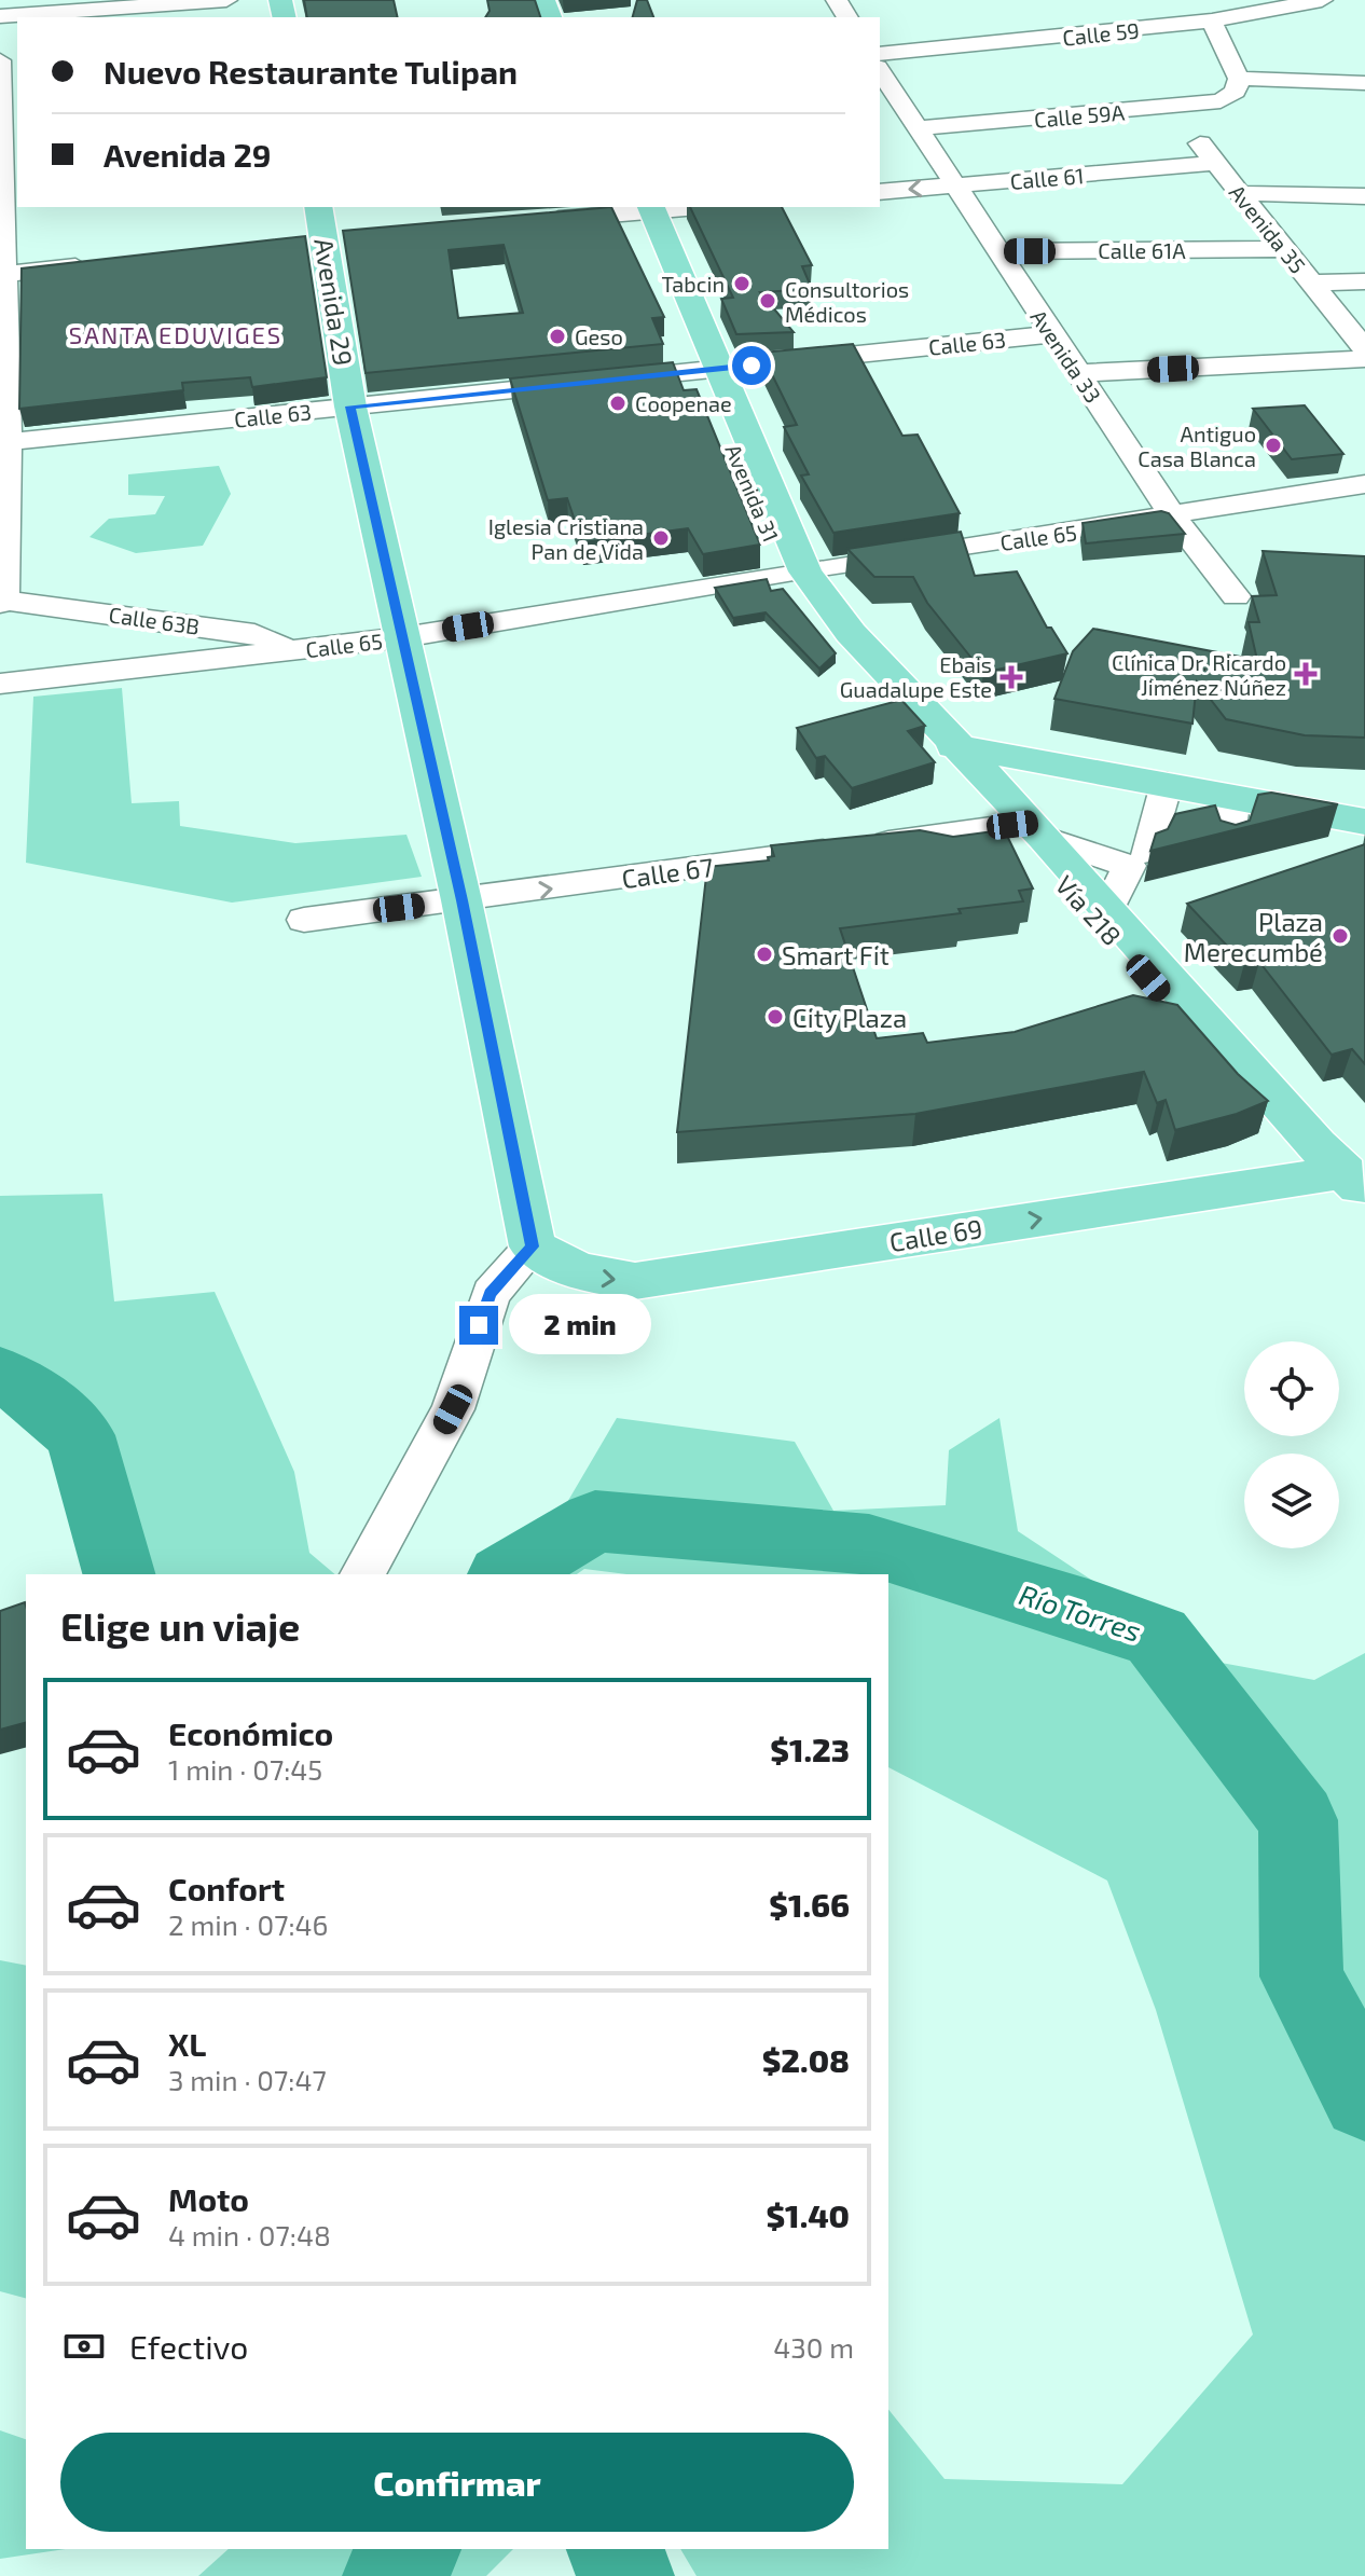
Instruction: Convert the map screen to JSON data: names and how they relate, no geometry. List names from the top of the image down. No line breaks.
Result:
{"streets":{"main road":["Avenida 29","Avenida 31","Vía 218","Calle 69"],"street":["Calle 59","Calle 59A","Calle 61","Avenida 35","Calle 61A","Calle 63","Avenida 33","Calle 65","Calle 63B","Calle 67"]},"crossings":[["Calle 59A","Avenida 35"],["Calle 59A","Avenida 33"],["Calle 61","Avenida 35"],["Calle 61","Avenida 33"],["Avenida 35","Calle 61A"],["Calle 61A","Avenida 33"],["Avenida 29","Calle 63"],["Avenida 29","Calle 65"],["Avenida 29","Calle 67"],["Avenida 29","Calle 69"],["Calle 63","Avenida 33"],["Calle 63","Avenida 31"],["Avenida 33","Calle 65"],["Avenida 31","Calle 65"],["Avenida 31","Vía 218"],["Calle 65","Calle 63B"],["Calle 67","Vía 218"],["Vía 218","Calle 69"]],"one_way":["Calle 67"],"districts":["SANTA EDUVIGES"],"water":["Río Torres"],"places":{"other":["Tabcin","Consultorios Médicos","Geso","Coopenae","Antiguo Casa Blanca","Iglesia Cristiana Pan de Vida","Plaza Merecumbé","Smart Fit","City Plaza"],"health":["Clínica Dr. Ricardo Jiménez Núñez","Ebais Guadalupe Este"]},"page":{"banner":["Nuevo Restaurante Tulipan","Avenida 29"],"bubble":"2 min","heading":"Elige un viaje","list":[{"name":"Económico","note":"1 min · 07:45","value":"$1.23"},{"name":"Confort","note":"2 min · 07:46","value":"$1.66"},{"name":"XL","note":"3 min · 07:47","value":"$2.08"},{"name":"Moto","note":"4 min · 07:48","value":"$1.40"}],"pay":["Efectivo","430 m"],"buttons":"Confirmar"}}
